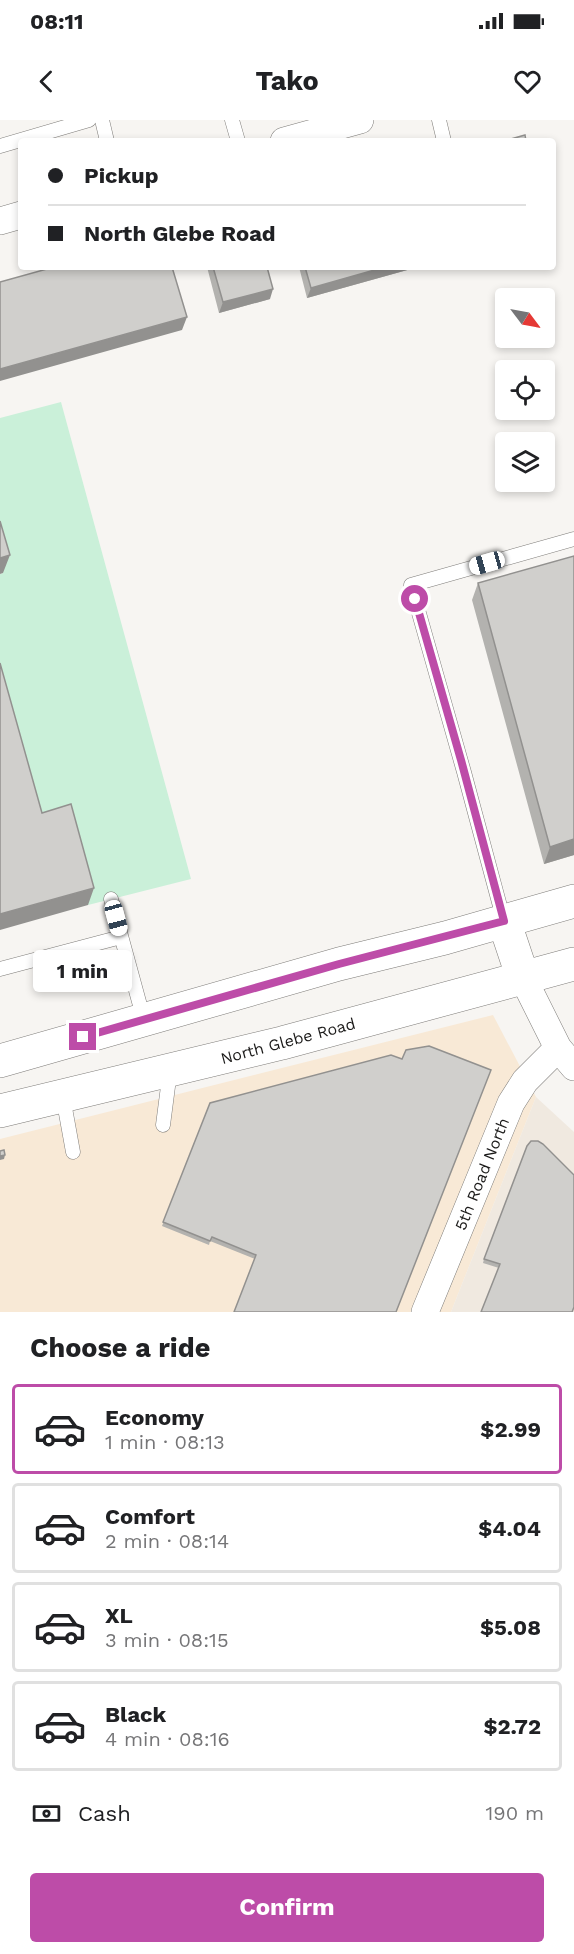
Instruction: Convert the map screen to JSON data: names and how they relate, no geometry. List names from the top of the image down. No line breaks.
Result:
{"streets":{"main road":["North Glebe Road"],"street":["5th Road North"]},"north":"bottom right","page":{"status":"08:11","header":"Tako","banner":["Pickup","North Glebe Road"],"bubble":"1 min","heading":"Choose a ride","list":[{"name":"Economy","note":"1 min · 08:13","value":"$2.99"},{"name":"Comfort","note":"2 min · 08:14","value":"$4.04"},{"name":"XL","note":"3 min · 08:15","value":"$5.08"},{"name":"Black","note":"4 min · 08:16","value":"$2.72"}],"pay":["Cash","190 m"],"buttons":"Confirm"}}
